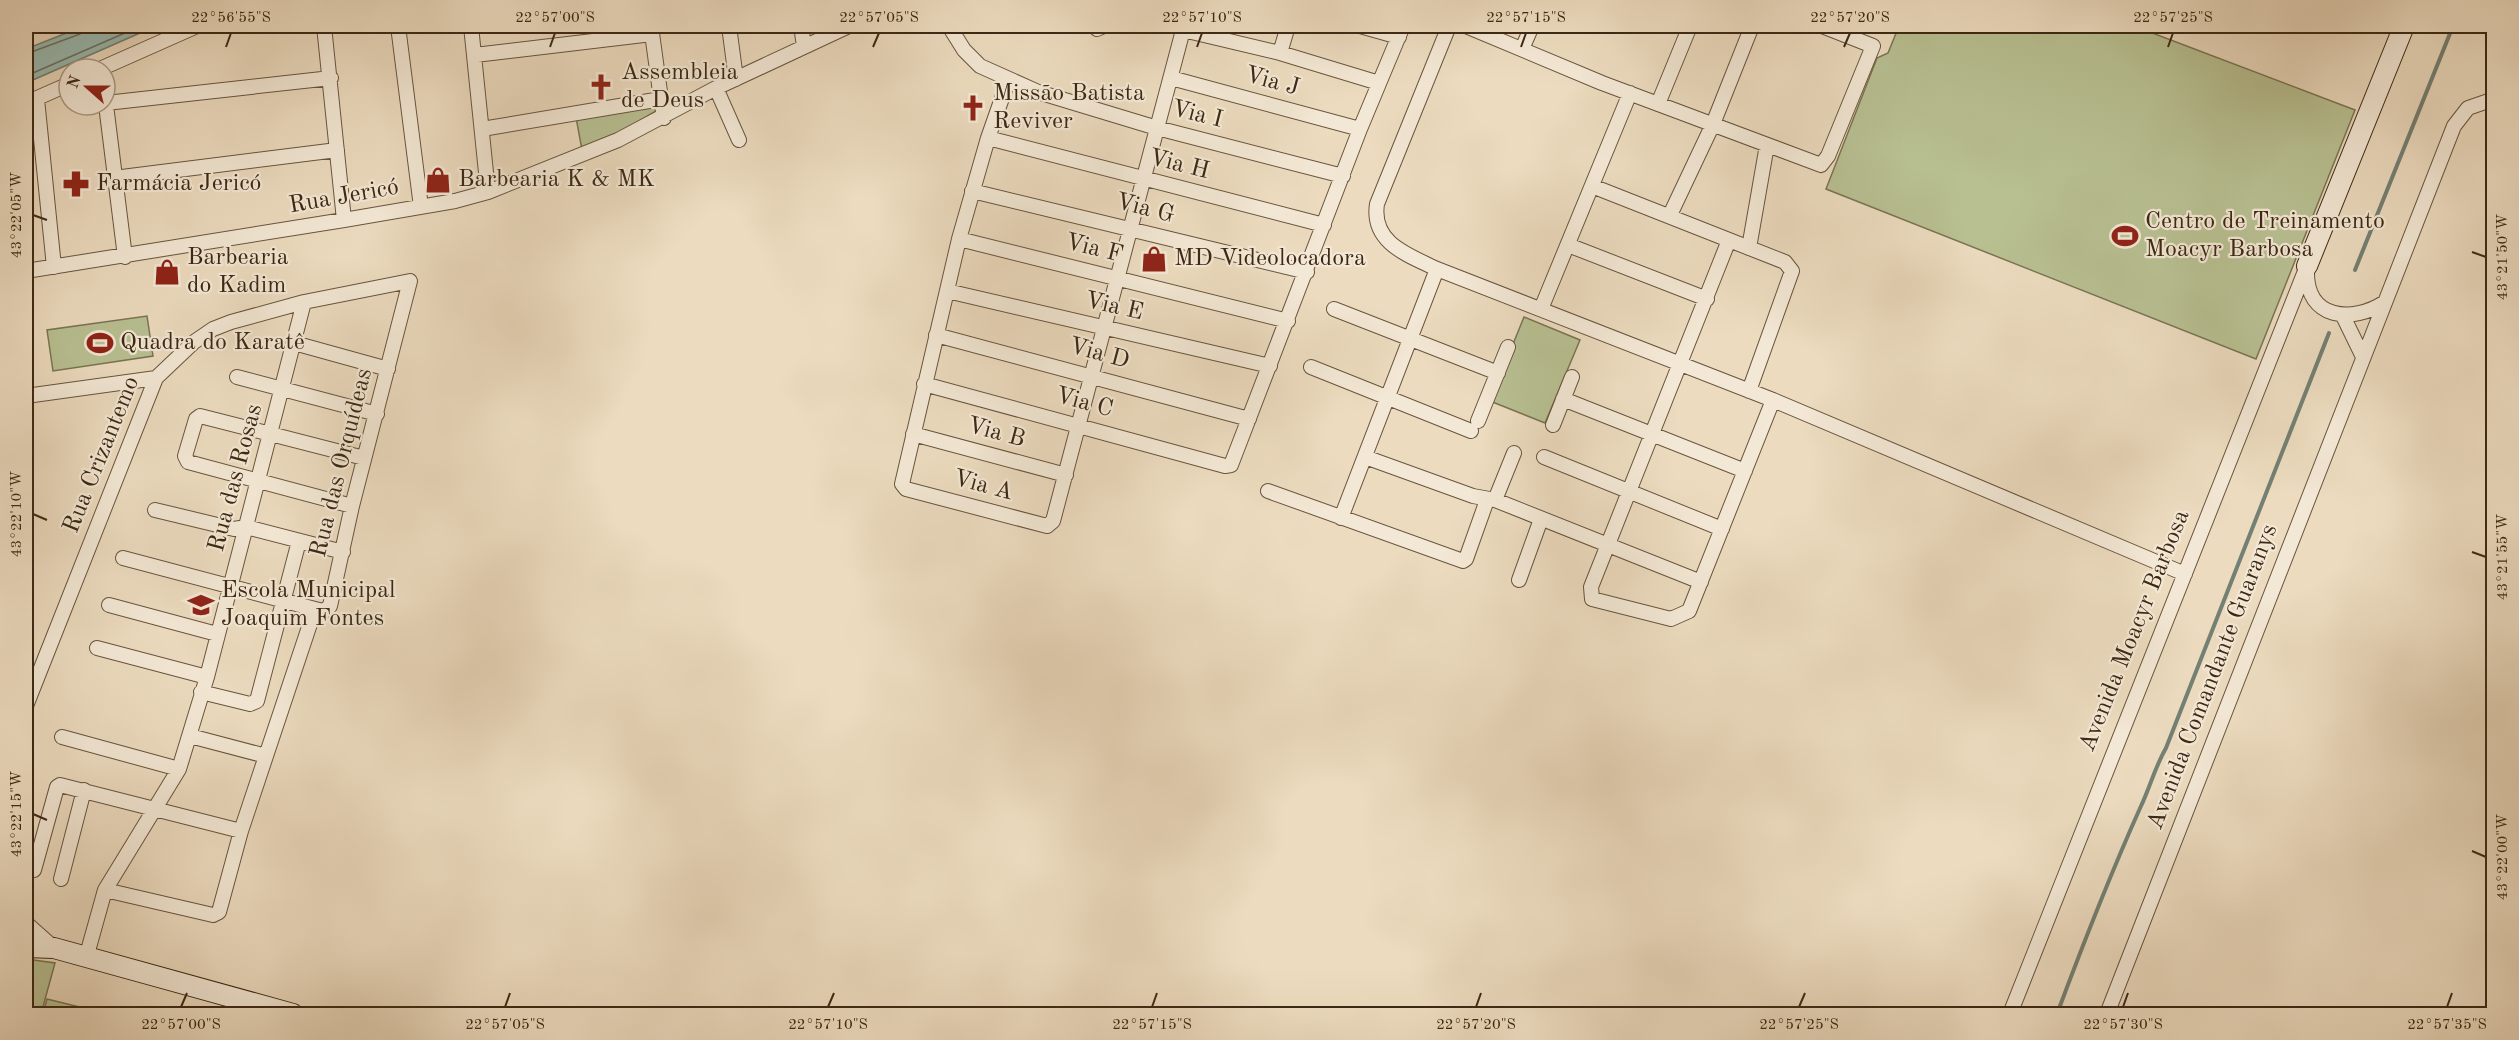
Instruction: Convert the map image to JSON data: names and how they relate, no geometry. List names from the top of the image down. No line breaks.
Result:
{"streets":{"street":["Via J","Via I","Via H","Rua Jericó","Via G","Via F","Via E","Via D","Via C","Via B","Rua Crizantemo","Rua das Orquídeas","Rua das Rosas","Via A","Avenida Moacyr Barbosa","Avenida Comandante Guaranys"]},"crossings":[["Via D","Via C"],["Via B","Via A"],["Rua Crizantemo","Rua das Orquídeas"],["Rua Crizantemo","Rua das Rosas"]],"places":{"church":["Assembleia de Deus","Missão Batista Reviver"],"shop":["Barbearia K & MK","MD Videolocadora","Barbearia do Kadim"],"pharmacy":["Farmácia Jericó"],"sports":["Centro de Treinamento Moacyr Barbosa","Quadra do Karatê"],"school or university":["Escola Municipal Joaquim Fontes"]},"north":"left","coordinates":["22°56'55\"S","22°57'00\"S","22°57'05\"S","22°57'10\"S","22°57'15\"S","22°57'20\"S","22°57'25\"S","43°22'05\"W","43°21'50\"W","43°22'10\"W","43°21'55\"W","43°22'15\"W","43°22'00\"W","22°57'30\"S","22°57'35\"S"]}
